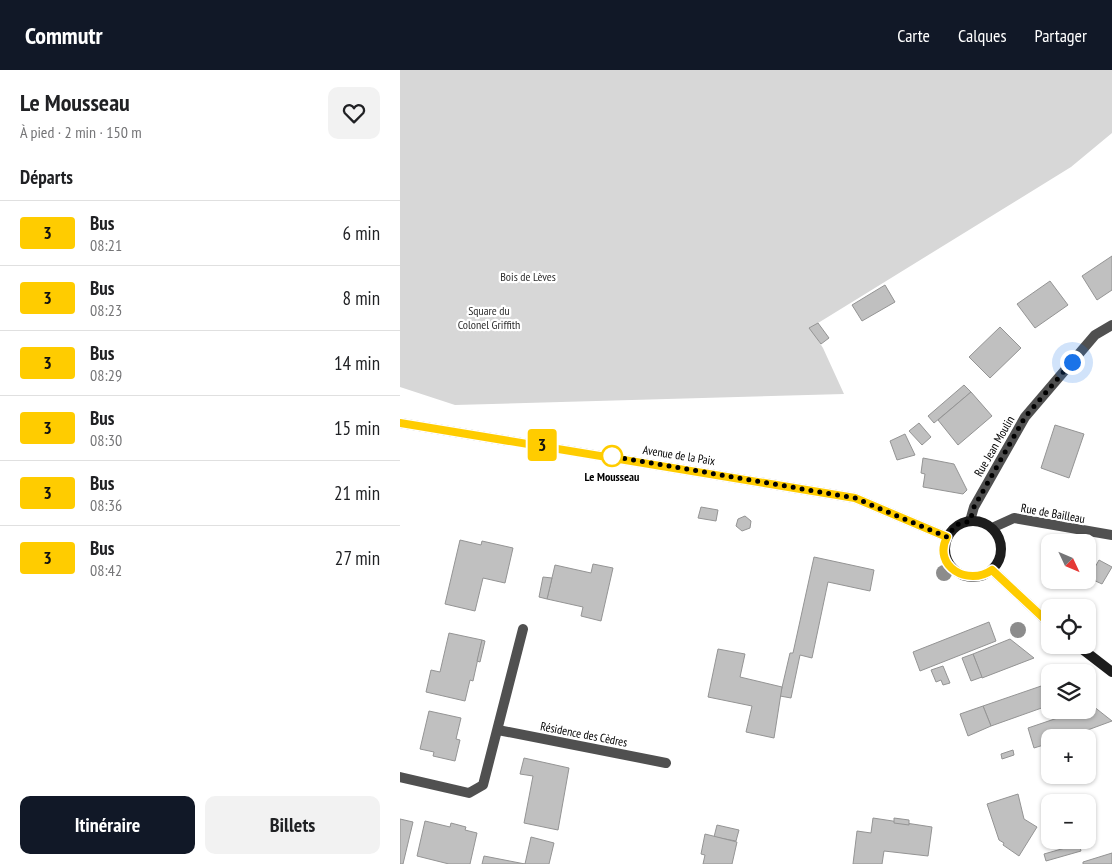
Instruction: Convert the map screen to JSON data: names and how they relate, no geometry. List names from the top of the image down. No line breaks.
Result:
{"streets":{"main road":["Avenue de la Paix"],"street":["Rue Jean Moulin","Rue de Bailleau","Résidence des Cèdres"]},"crossings":[["Rue Jean Moulin","Avenue de la Paix"],["Rue Jean Moulin","Rue de Bailleau"],["Avenue de la Paix","Rue de Bailleau"]],"parks":["Bois de Lèves","Square du Colonel Griffith"],"places":["Le Mousseau"],"lines":["bus line 3"],"north":"bottom right","page":{"header":"Commutr","nav":["Carte","Calques","Partager"],"heading":[["Le Mousseau","À pied · 2 min · 150 m"],"Départs"],"on_map":"3","list":[{"mark":"3","name":"Bus","note":"08:21","value":"6 min"},{"mark":"3","name":"Bus","note":"08:23","value":"8 min"},{"mark":"3","name":"Bus","note":"08:29","value":"14 min"},{"mark":"3","name":"Bus","note":"08:30","value":"15 min"},{"mark":"3","name":"Bus","note":"08:36","value":"21 min"},{"mark":"3","name":"Bus","note":"08:42","value":"27 min"}],"map_buttons":["+","−"],"buttons":["Itinéraire","Billets"]}}
